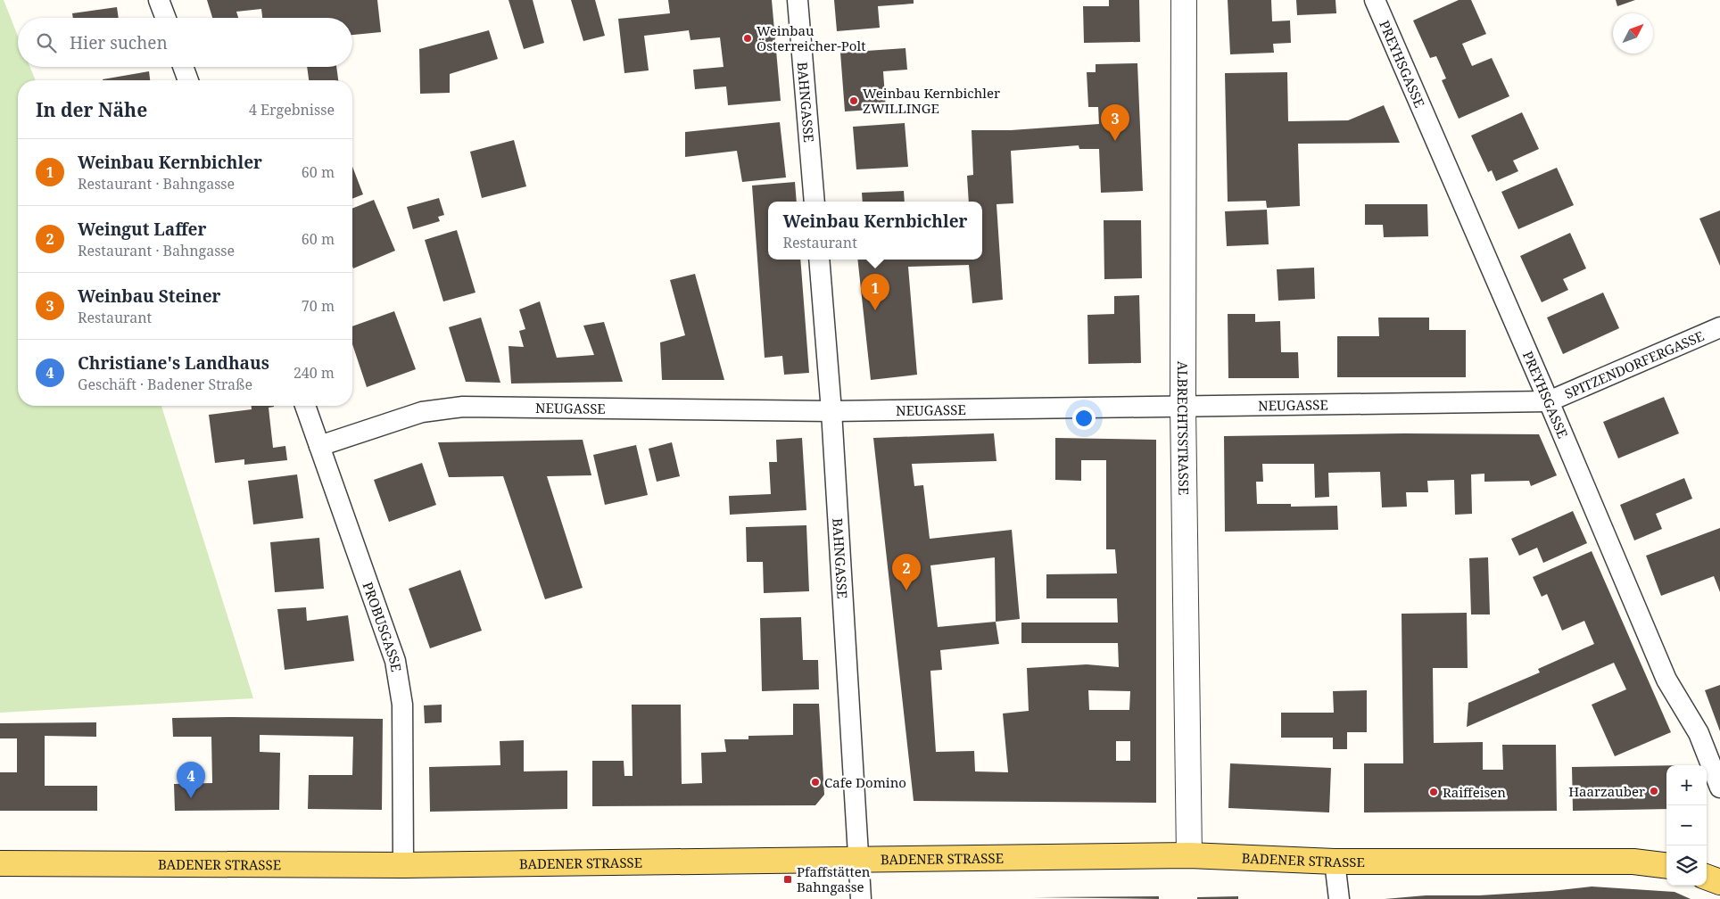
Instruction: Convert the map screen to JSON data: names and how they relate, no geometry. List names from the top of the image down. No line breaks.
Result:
{"streets":{"main road":["BADENER STRASSE"],"street":["PREYHSGASSE","BAHNGASSE","SPITZENDORFERGASSE","NEUGASSE","ALBRECHTSSTRASSE","PROBUSGASSE"]},"crossings":[["PREYHSGASSE","SPITZENDORFERGASSE"],["PREYHSGASSE","NEUGASSE"],["BAHNGASSE","NEUGASSE"],["BAHNGASSE","BADENER STRASSE"],["SPITZENDORFERGASSE","NEUGASSE"],["NEUGASSE","ALBRECHTSSTRASSE"],["NEUGASSE","PROBUSGASSE"],["ALBRECHTSSTRASSE","BADENER STRASSE"],["PROBUSGASSE","BADENER STRASSE"]],"places":{"other":["Weinbau Österreicher-Polt","Weinbau Kernbichler ZWILLINGE","Cafe Domino","Haarzauber","Raiffeisen"],"transit":["Pfaffstätten Bahngasse"]},"north":"top right","page":{"search":"Hier suchen","heading":["In der Nähe","4 Ergebnisse"],"pins":["3","1","2","4"],"list":[{"mark":"1","name":"Weinbau Kernbichler","note":"Restaurant · Bahngasse","value":"60 m"},{"mark":"2","name":"Weingut Laffer","note":"Restaurant · Bahngasse","value":"60 m"},{"mark":"3","name":"Weinbau Steiner","note":"Restaurant","value":"70 m"},{"mark":"4","name":"Christiane's Landhaus","note":"Geschäft · Badener Straße","value":"240 m"}],"popup":["Weinbau Kernbichler","Restaurant"],"map_buttons":["+","−"]}}
